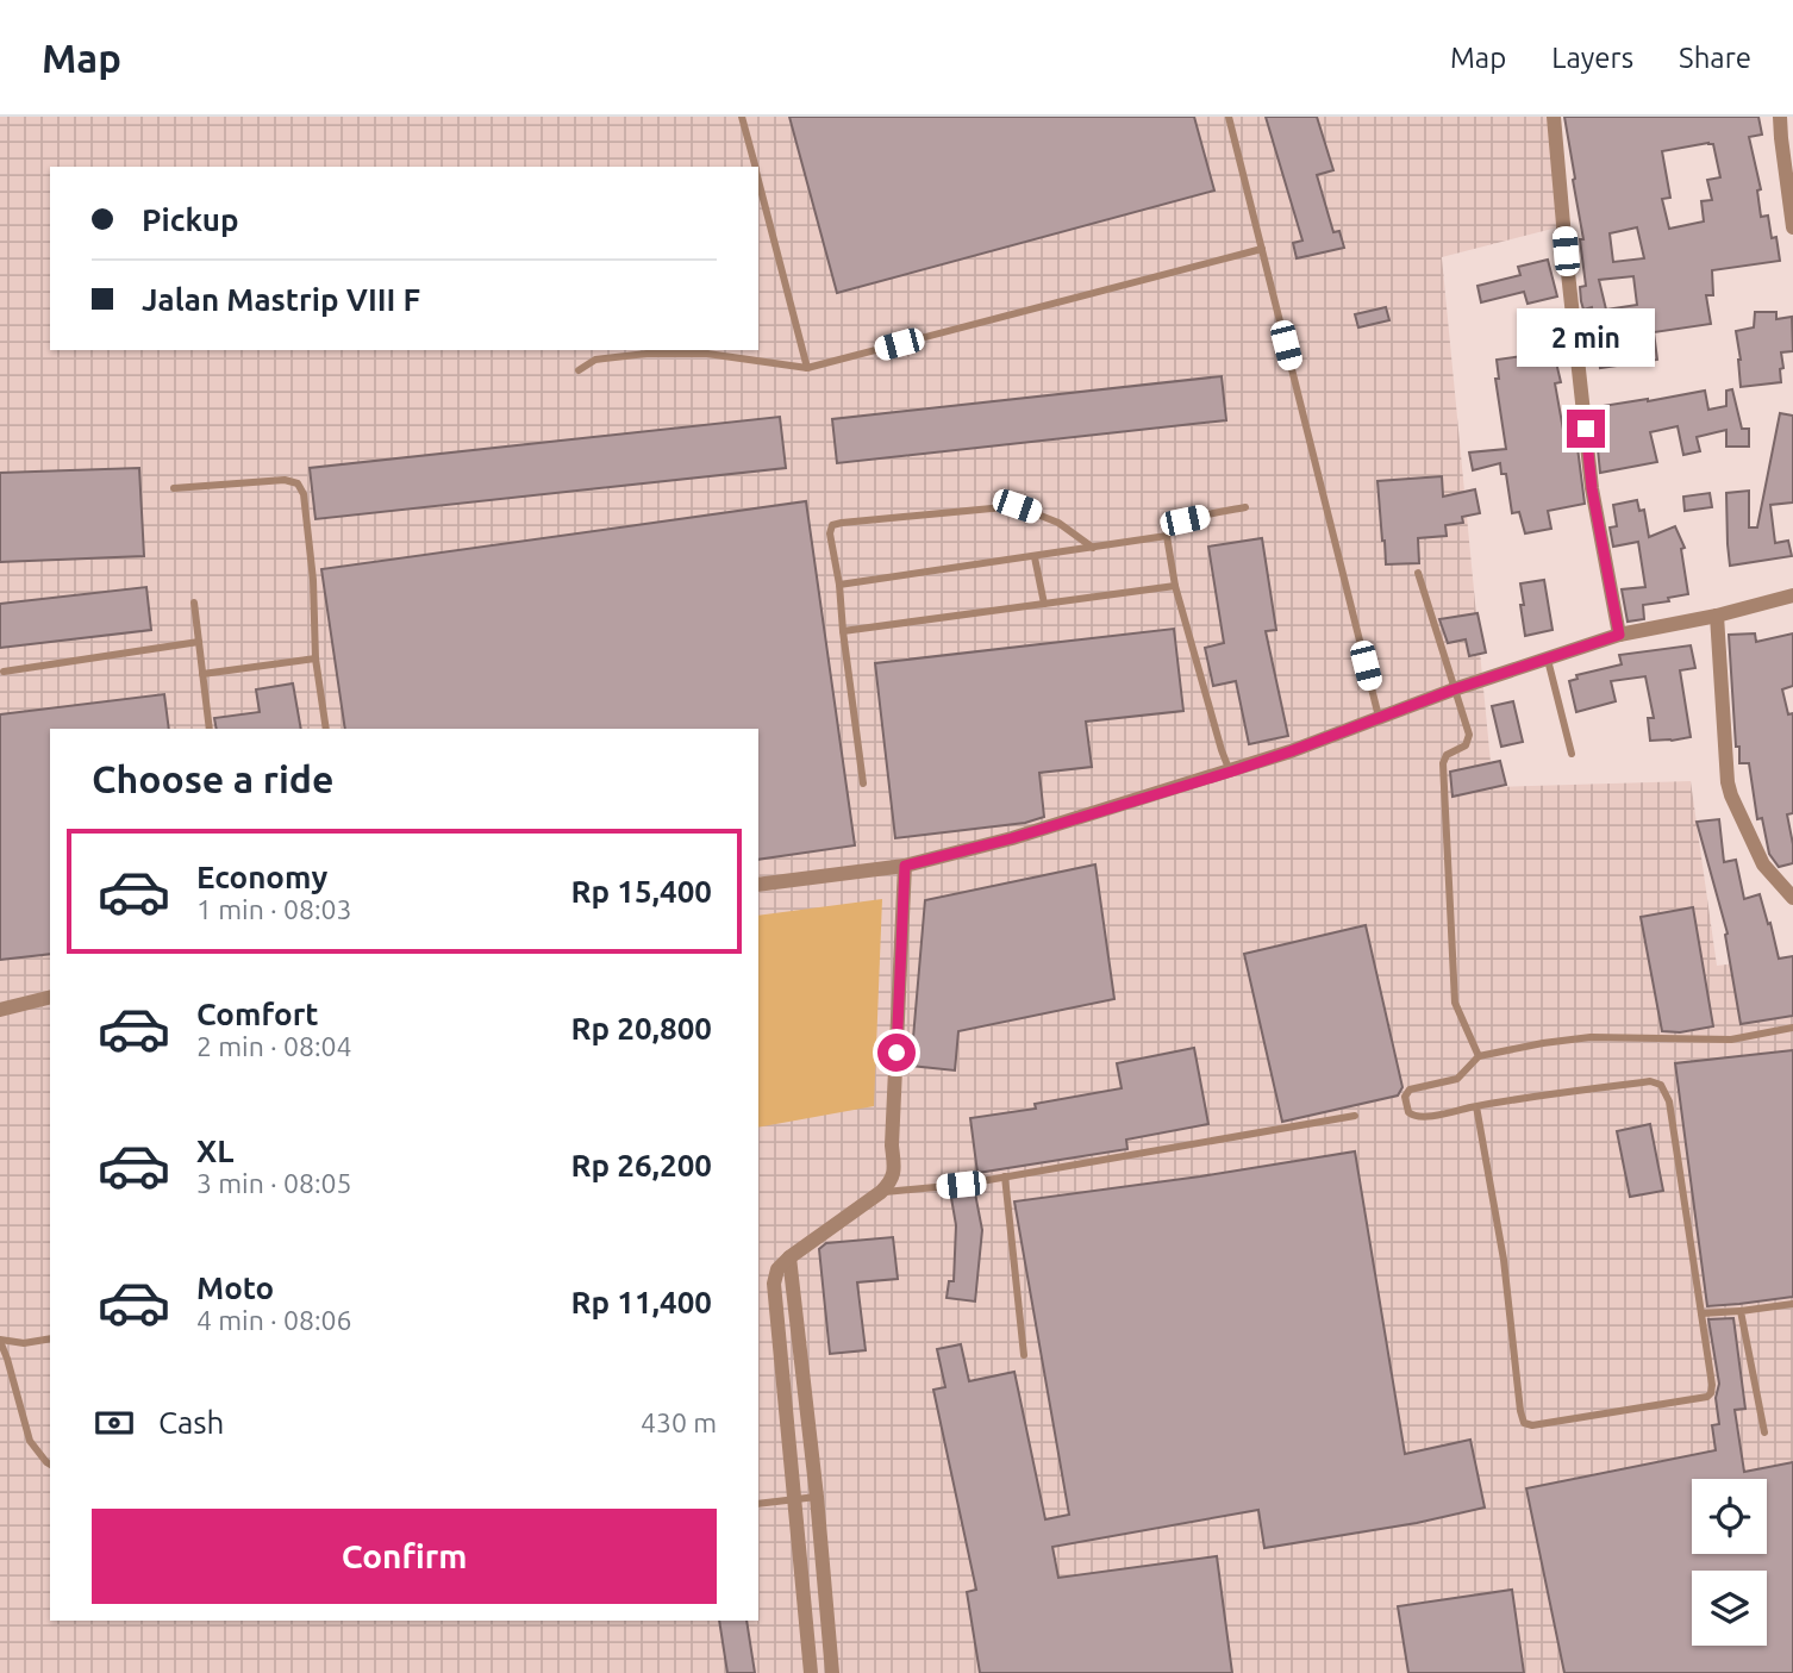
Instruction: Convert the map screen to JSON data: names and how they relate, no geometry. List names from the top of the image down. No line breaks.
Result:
{"page":{"header":"Map","nav":["Map","Layers","Share"],"banner":["Pickup","Jalan Mastrip VIII F"],"bubble":"2 min","heading":"Choose a ride","list":[{"name":"Economy","note":"1 min · 08:03","value":"Rp 15,400"},{"name":"Comfort","note":"2 min · 08:04","value":"Rp 20,800"},{"name":"XL","note":"3 min · 08:05","value":"Rp 26,200"},{"name":"Moto","note":"4 min · 08:06","value":"Rp 11,400"}],"pay":["Cash","430 m"],"buttons":"Confirm"}}
